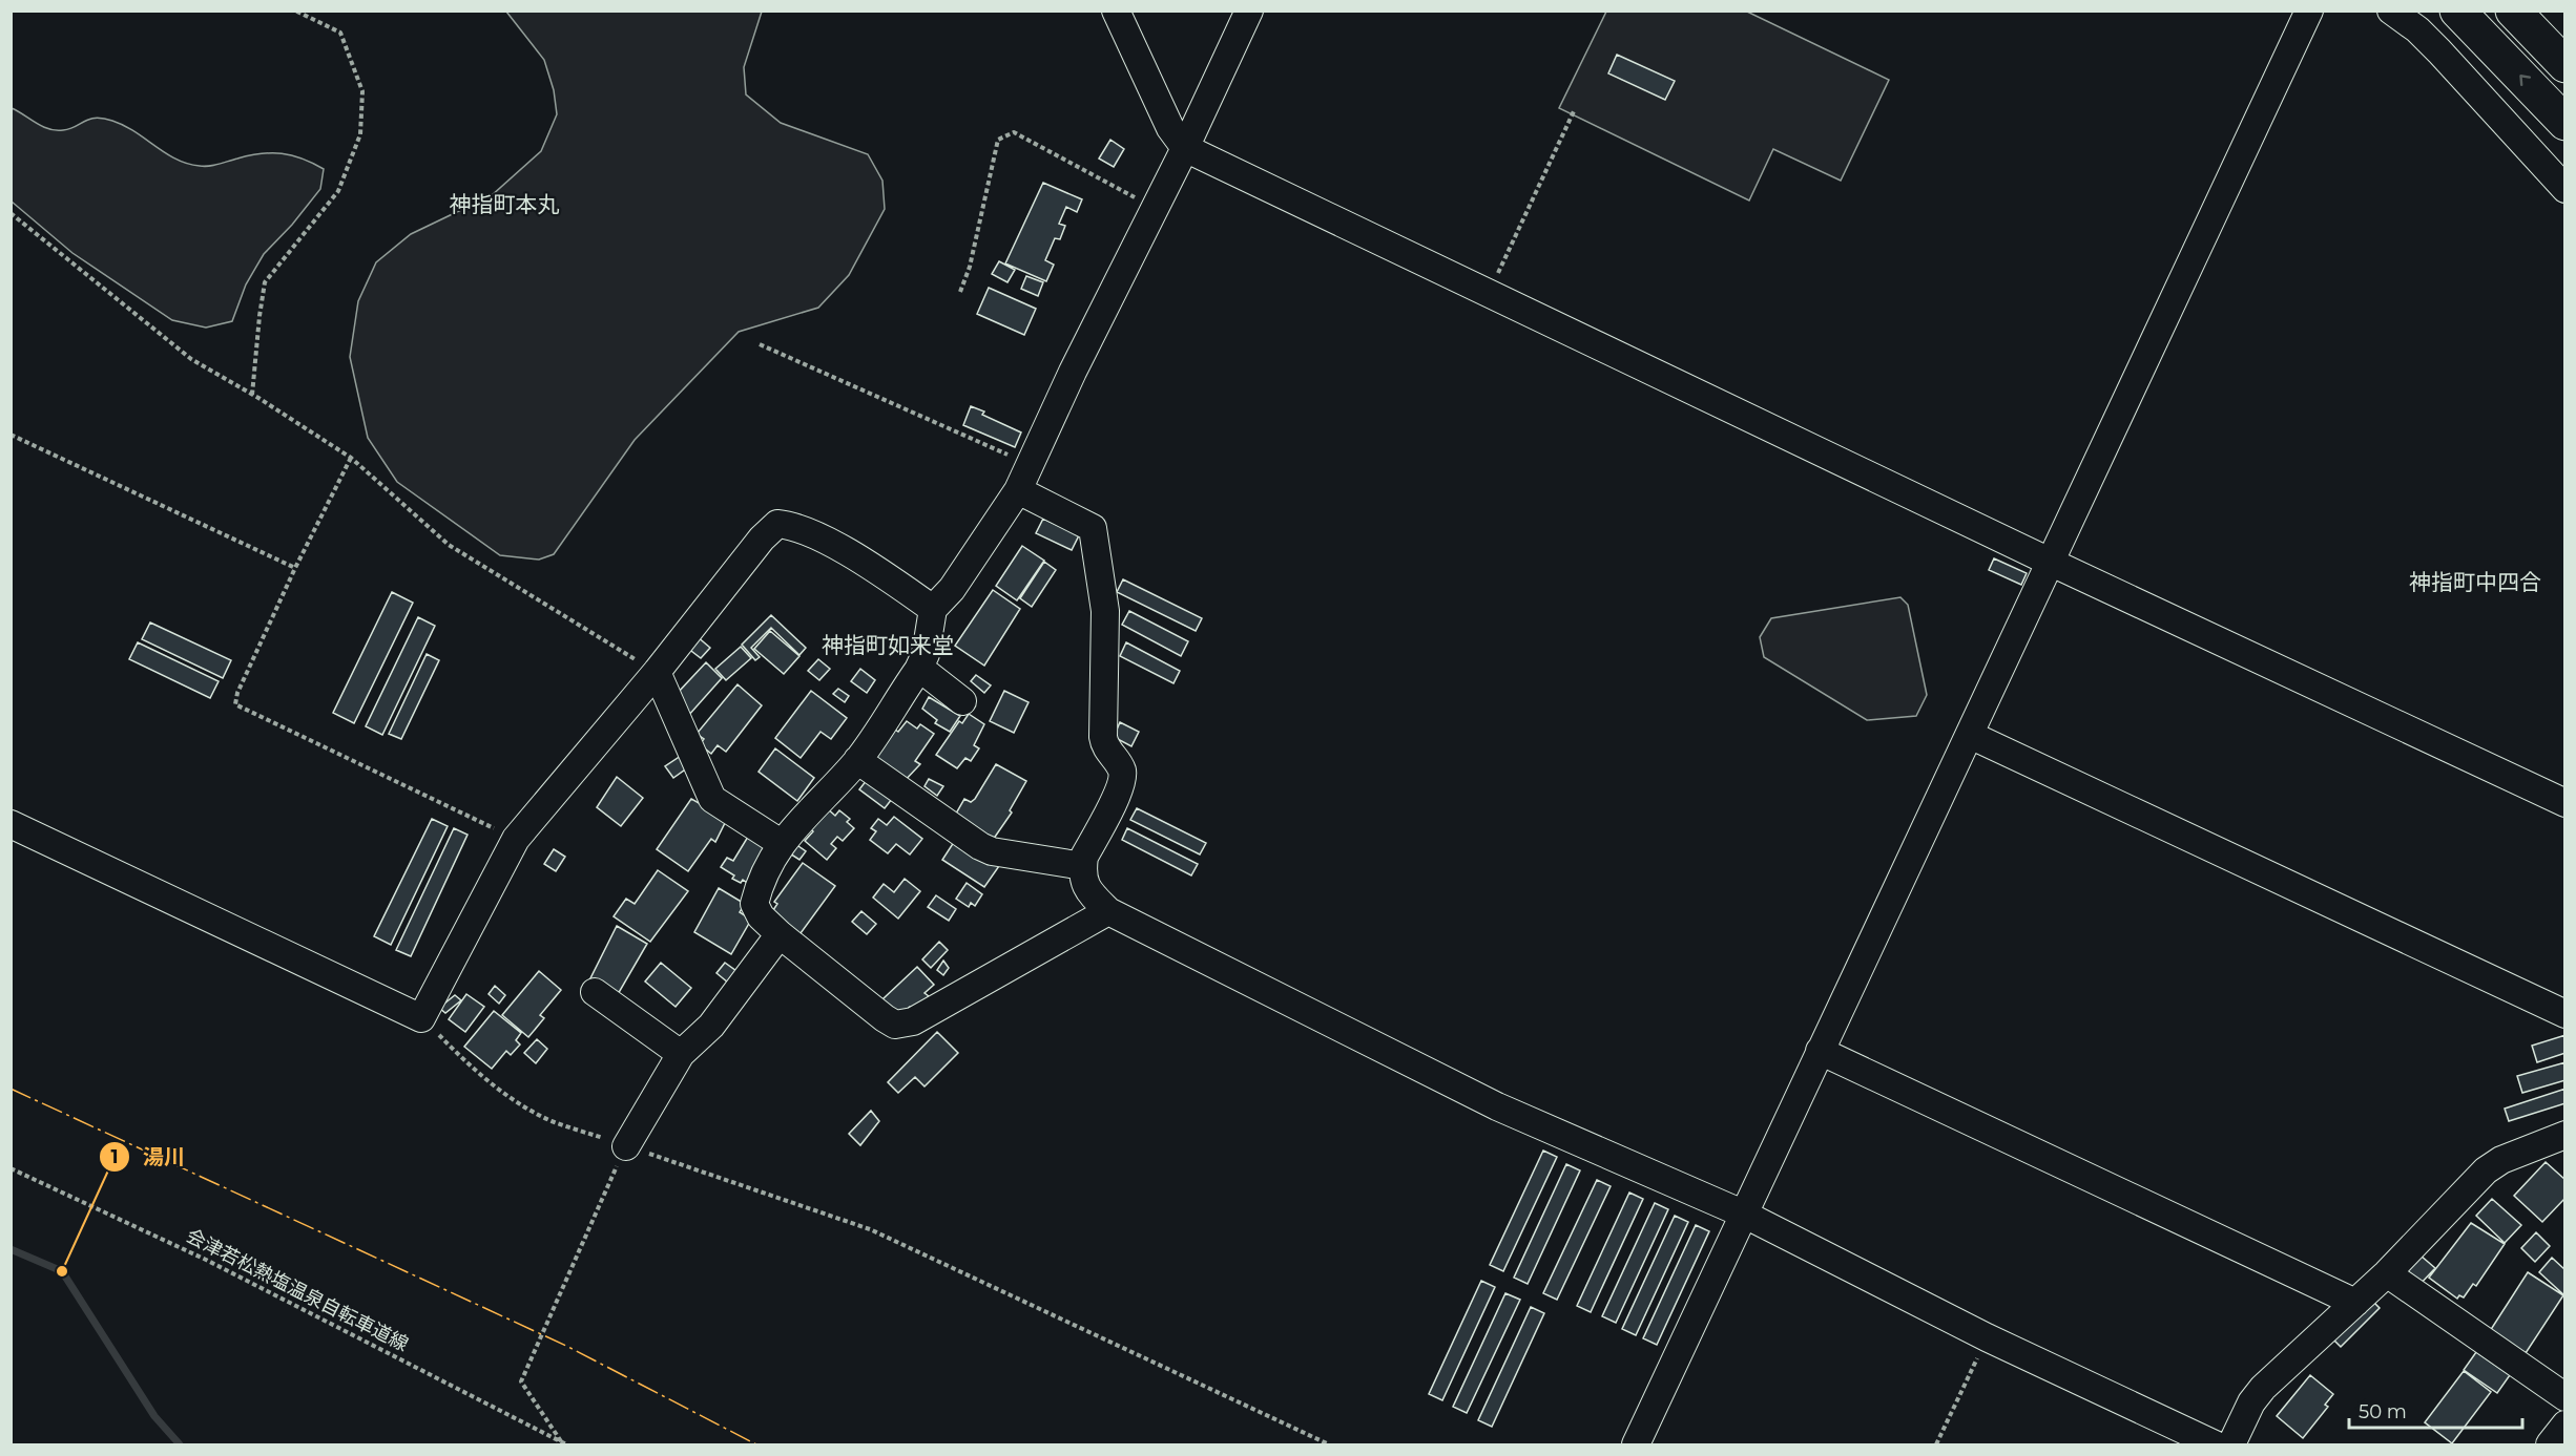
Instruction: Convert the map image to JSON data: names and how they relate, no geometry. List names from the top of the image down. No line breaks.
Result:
{"streets":{"path":["会津若松熱塩温泉自転車道線"]},"districts":["神指町本丸","神指町中四合","神指町如来堂"],"places":["湯川"],"scale_bar":"50 m"}
